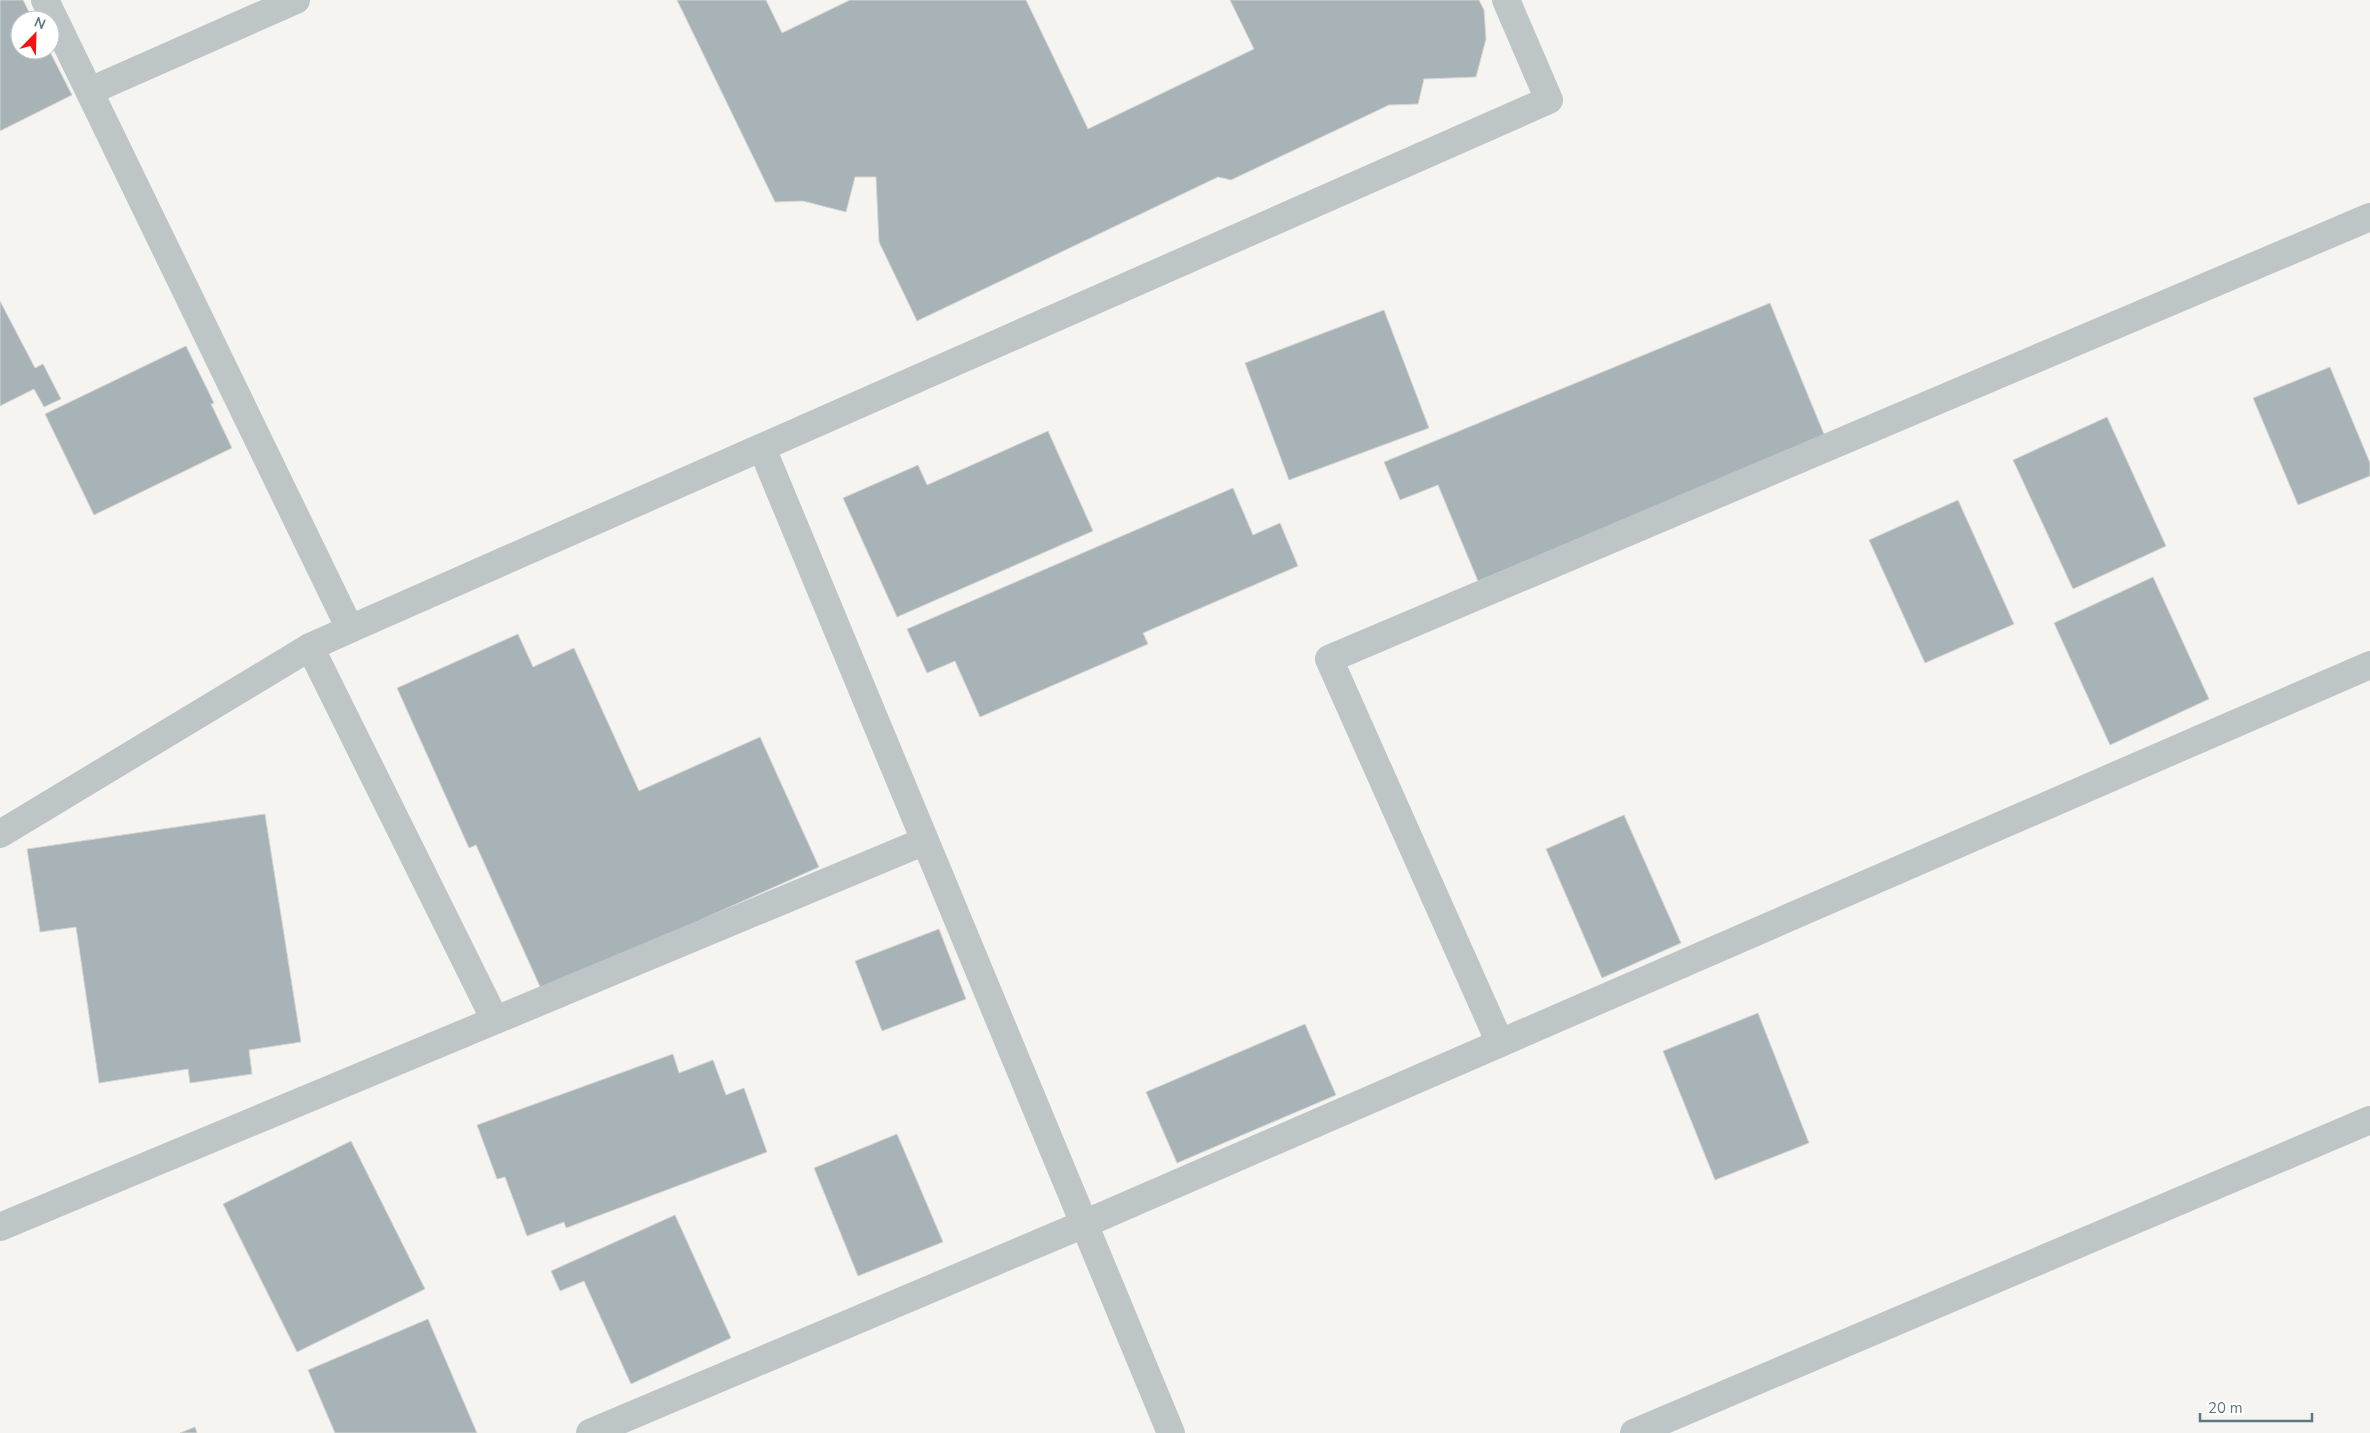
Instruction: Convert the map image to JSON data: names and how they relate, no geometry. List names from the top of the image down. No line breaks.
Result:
{"scale_bar":"20 m","north":"top right"}
